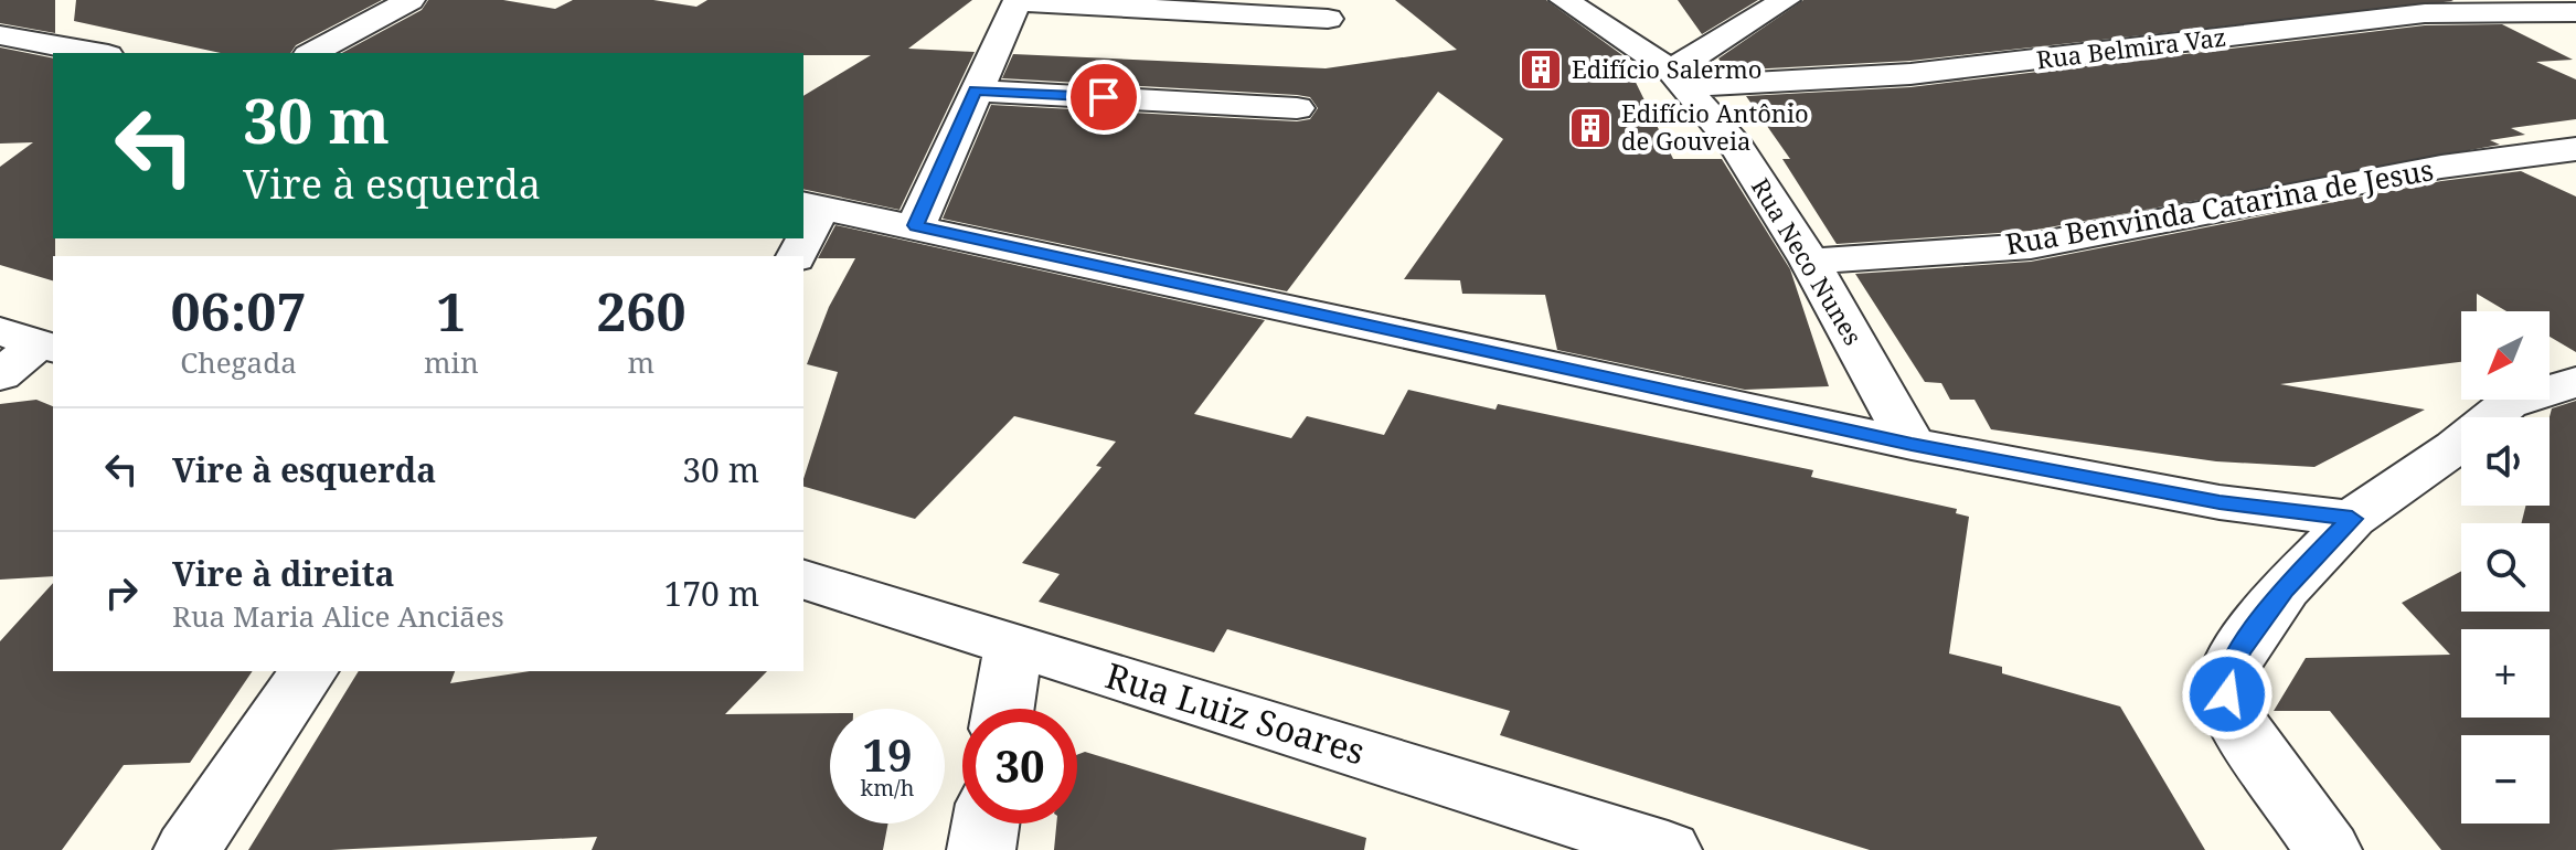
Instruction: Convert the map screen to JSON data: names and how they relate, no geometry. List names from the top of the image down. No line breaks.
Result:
{"streets":{"street":["Rua Belmira Vaz","Rua Benvinda Catarina de Jesus","Rua Neco Nunes","Rua Luiz Soares"]},"crossings":[["Rua Belmira Vaz","Rua Neco Nunes"],["Rua Benvinda Catarina de Jesus","Rua Neco Nunes"]],"places":{"building":["Edifício Salermo","Edifício Antônio de Gouveia"]},"north":"bottom left","page":{"turn":["30 m","Vire à esquerda"],"eta":["06:07","Chegada","1","min","260","m"],"map_buttons":["+","−"],"list":[{"name":"Vire à esquerda","value":"30 m"},{"name":"Vire à direita","note":"Rua Maria Alice Anciães","value":"170 m"}],"speed":"19 km/h","limit":"30"}}
